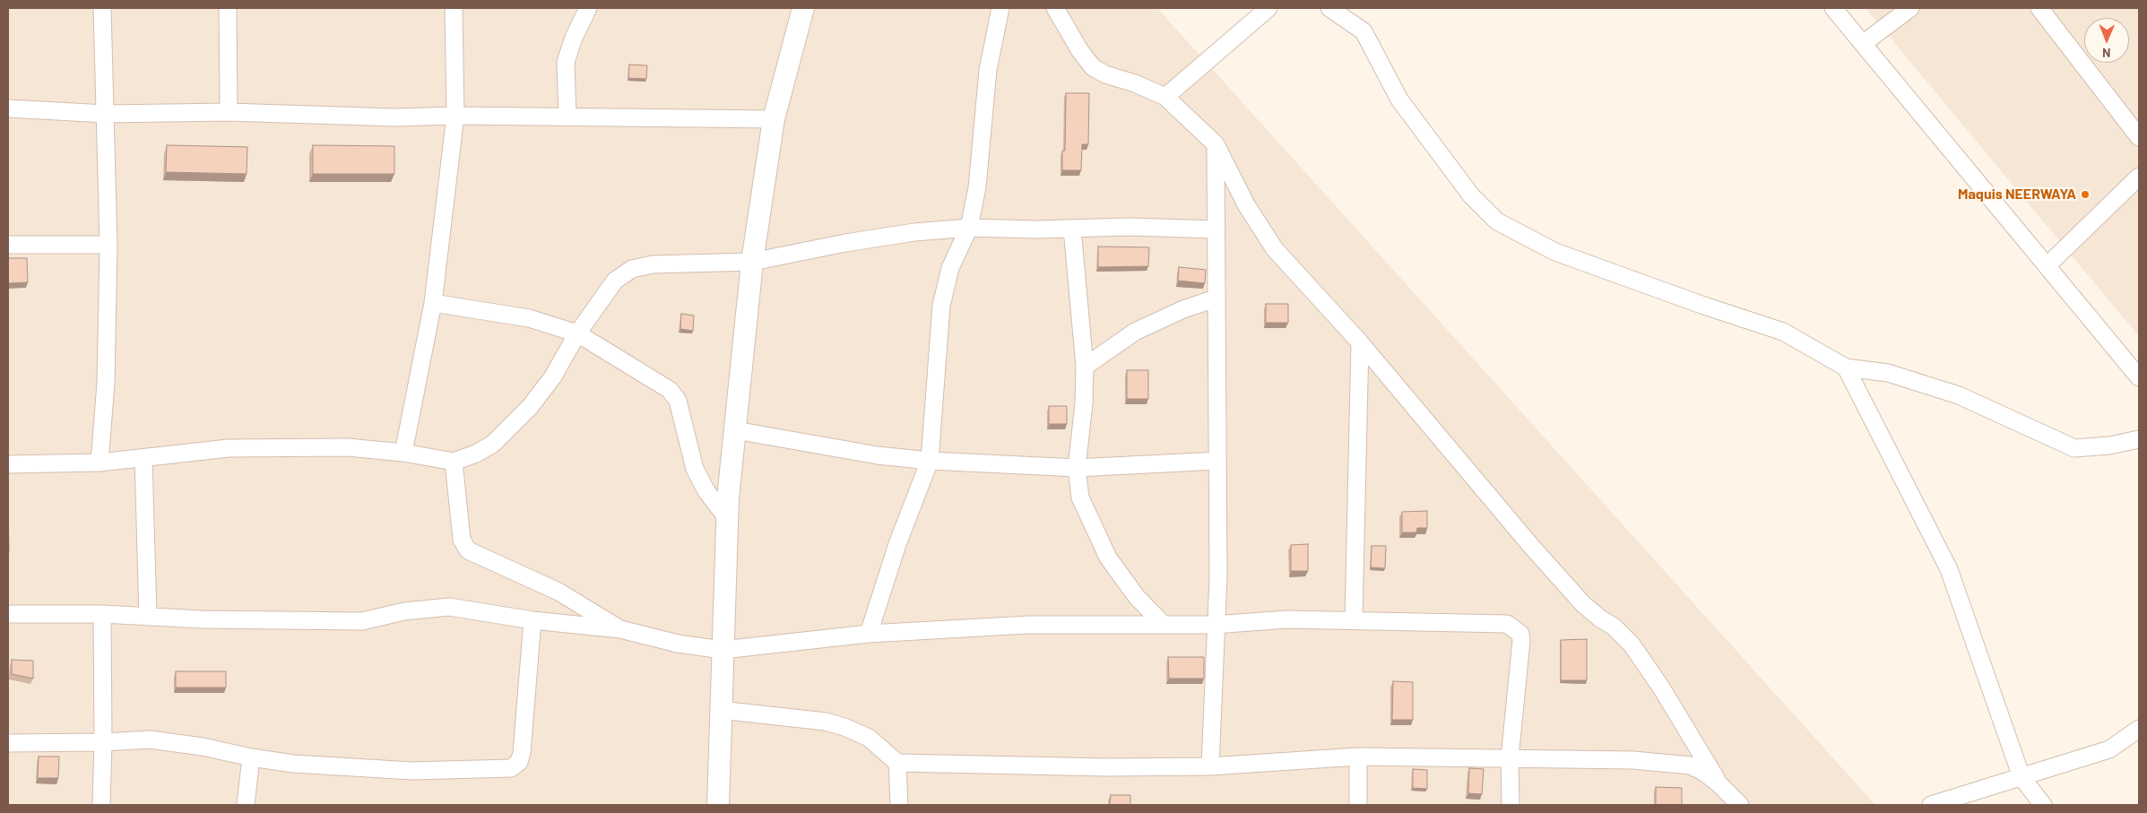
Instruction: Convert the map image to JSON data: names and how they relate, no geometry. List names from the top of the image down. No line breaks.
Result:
{"places":["Maquis NEERWAYA"],"north":"bottom"}
